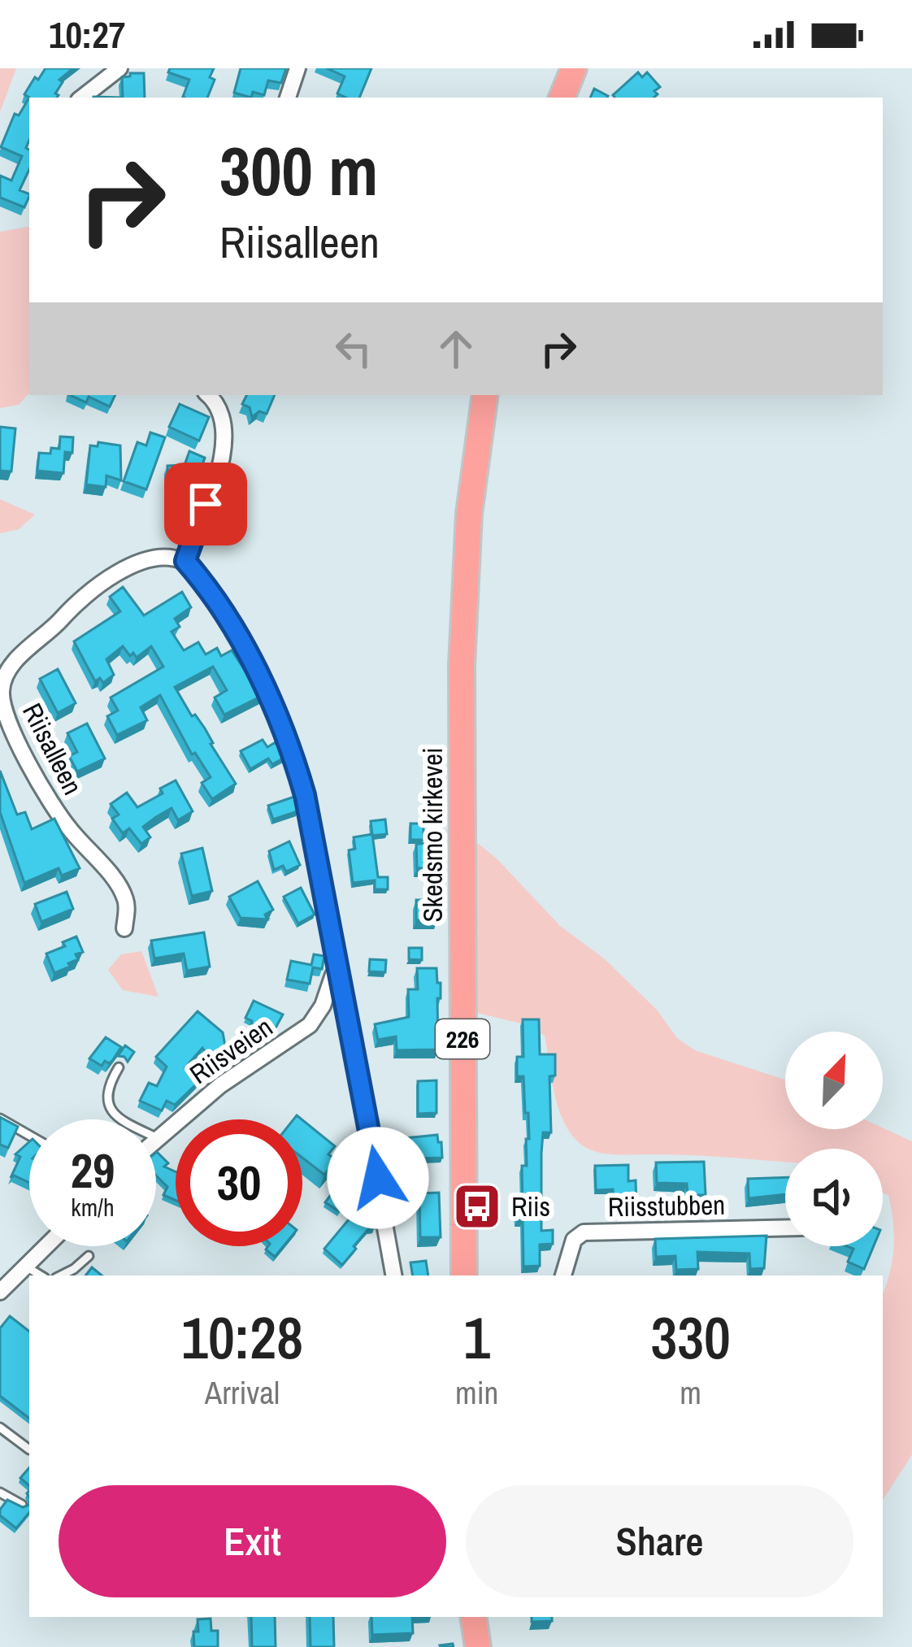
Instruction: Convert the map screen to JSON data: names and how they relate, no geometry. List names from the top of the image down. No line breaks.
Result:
{"streets":{"highway":["Skedsmo kirkevei","226"],"street":["Riisalleen","Riisveien","Riisstubben"]},"places":{"bus stop":["Riis"]},"north":"top right","page":{"status":"10:27","turn":["300 m","Riisalleen"],"speed":"29 km/h","limit":"30","eta":["10:28","Arrival","1","min","330","m"],"buttons":["Exit","Share"]}}
